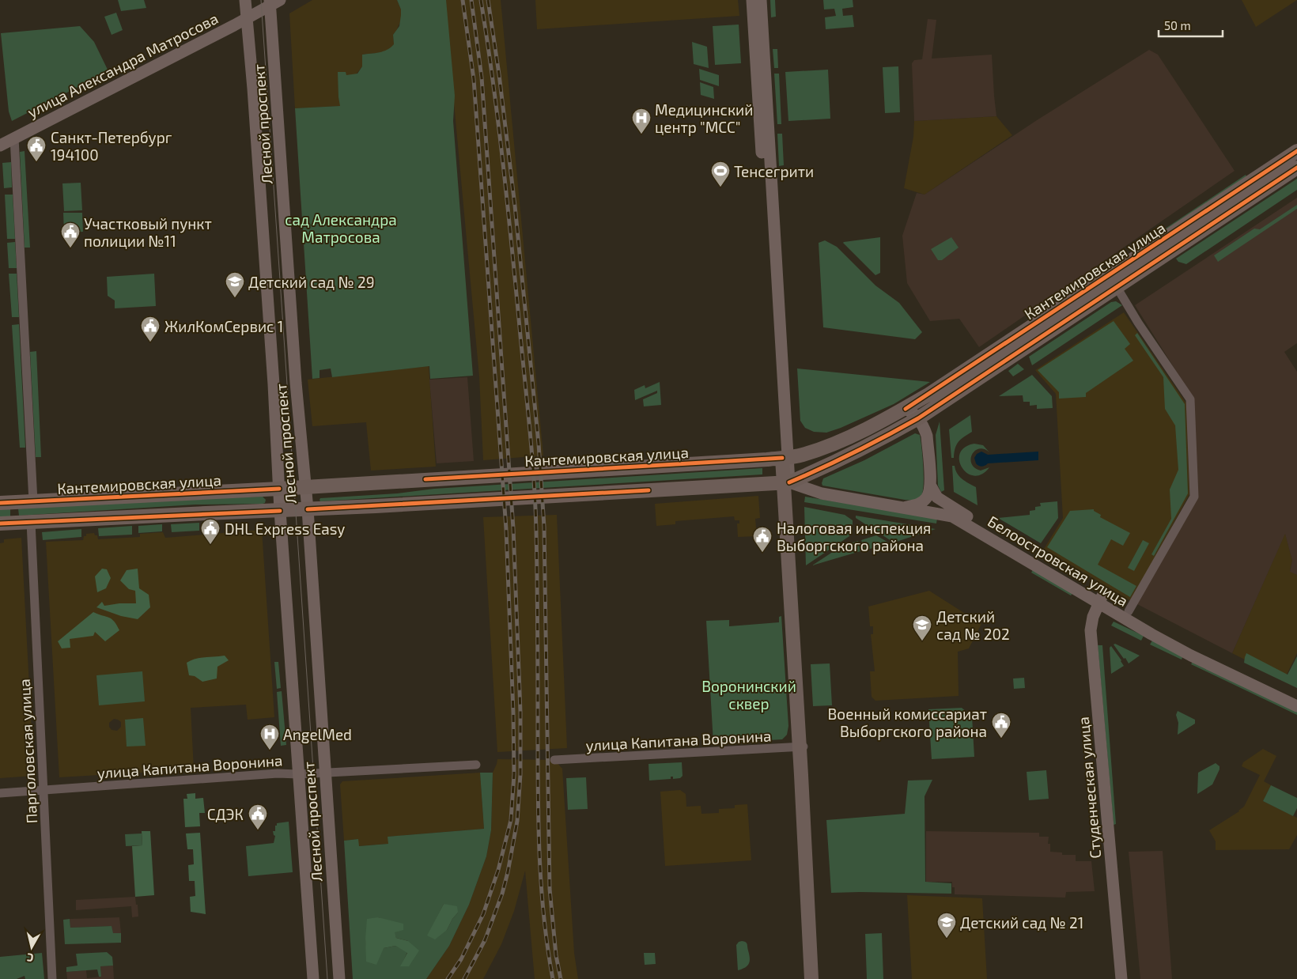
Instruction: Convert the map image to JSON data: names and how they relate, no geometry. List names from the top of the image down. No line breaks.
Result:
{"streets":{"main road":["улица Александра Матросова","Лесной проспект","Кантемировская улица","Белоостровская улица","Студенческая улица"],"street":["улица Капитана Воронина","Парголовская улица"]},"crossings":[["улица Александра Матросова","Лесной проспект"],["Лесной проспект","Кантемировская улица"],["Лесной проспект","улица Капитана Воронина"],["Кантемировская улица","Белоостровская улица"],["Кантемировская улица","Парголовская улица"],["Белоостровская улица","Студенческая улица"],["улица Капитана Воронина","Парголовская улица"]],"parks":["cад Александра Матросова","Воронинский сквер"],"places":{"hospital":["Медицинский центр \"МСС\"","AngelMed"],"public building":["Санкт-Петербург 194100","Участковый пункт полиции №11","ЖилКомСервис 1","DHL Express Easy","Налоговая инспекция Выборгского района","Военный комиссариат Выборгского района","СДЭК"],"sports":["Тенсегрити"],"school or university":["Детский сад № 29","Детский сад № 202","Детский сад № 21"]},"scale_bar":"50 m","north":"bottom"}
